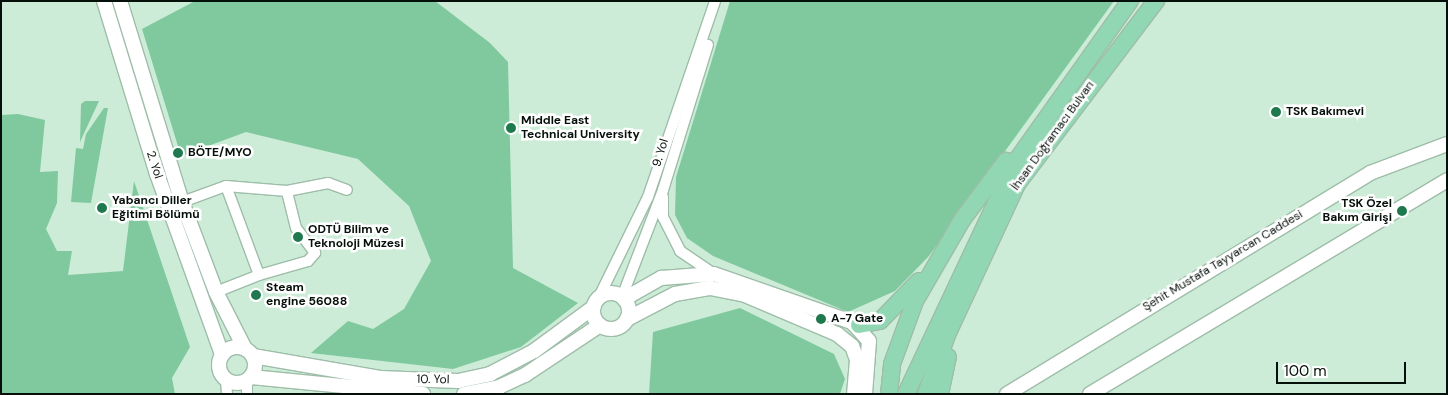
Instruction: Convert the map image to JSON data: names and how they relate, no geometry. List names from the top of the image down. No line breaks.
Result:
{"streets":{"main road":["İhsan Doğramacı Bulvarı"],"street":["9. Yol","2. Yol","Şehit Mustafa Tayyarcan Caddesi","10. Yol"]},"crossings":[["9. Yol","10. Yol"],["2. Yol","10. Yol"]],"places":["TSK Bakımevi","Middle East Technical University","BÖTE/MYO","Yabancı Diller Eğitimi Bölümü","TSK Özel Bakım Girişi","ODTÜ Bilim ve Teknoloji Müzesi","Steam engine 56088","A-7 Gate"],"scale_bar":"100 m"}
